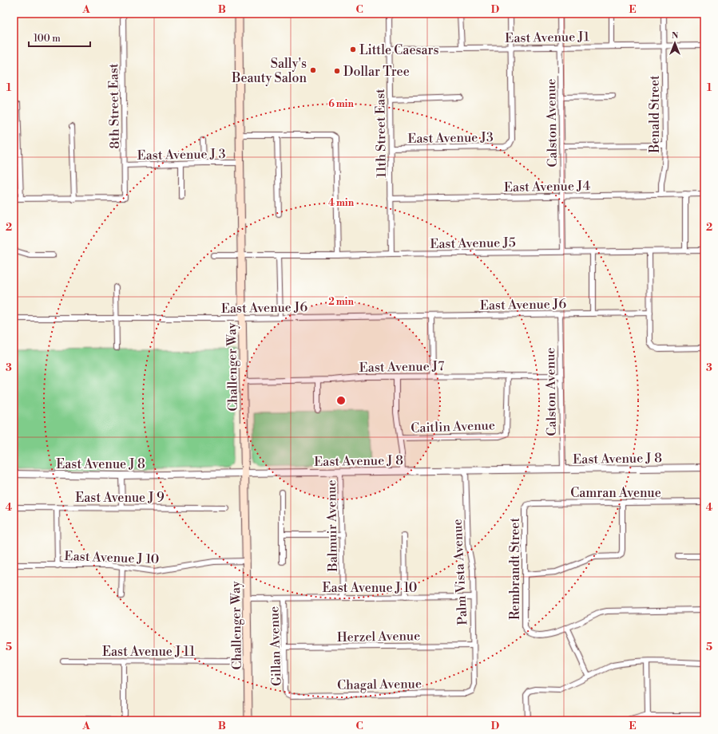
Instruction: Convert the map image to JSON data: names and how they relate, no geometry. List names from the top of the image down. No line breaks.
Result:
{"streets":{"main road":["Challenger Way"],"street":["East Avenue J1","8th Street East","Benald Street","Calston Avenue","11th Street East","East Avenue J3","East Avenue J 3","East Avenue J4","East Avenue J5","East Avenue J6","East Avenue J7","Caitlin Avenue","East Avenue J 8","Camran Avenue","East Avenue J 9","Balmuir Avenue","East Avenue J 10","Rembrandt Street","Palm Vista Avenue","Herzel Avenue","Gillan Avenue","East Avenue J 11","Chagal Avenue"]},"crossings":[["East Avenue J1","Benald Street"],["East Avenue J1","Calston Avenue"],["East Avenue J1","11th Street East"],["East Avenue J1","East Avenue J3"],["8th Street East","East Avenue J 3"],["Benald Street","East Avenue J4"],["Calston Avenue","East Avenue J4"],["Calston Avenue","East Avenue J5"],["Calston Avenue","East Avenue J6"],["Calston Avenue","East Avenue J7"],["Calston Avenue","East Avenue J 8"],["11th Street East","East Avenue J3"],["11th Street East","East Avenue J4"],["11th Street East","East Avenue J5"],["East Avenue J 3","East Avenue J5"],["East Avenue J 3","Challenger Way"],["East Avenue J5","Challenger Way"],["East Avenue J6","Challenger Way"],["East Avenue J7","Challenger Way"],["East Avenue J7","Caitlin Avenue"],["Challenger Way","East Avenue J 8"],["Challenger Way","East Avenue J 10"],["East Avenue J 8","Balmuir Avenue"],["East Avenue J 8","Palm Vista Avenue"],["Camran Avenue","Rembrandt Street"],["Balmuir Avenue","East Avenue J 10"],["East Avenue J 10","Palm Vista Avenue"],["East Avenue J 10","Gillan Avenue"],["Palm Vista Avenue","Herzel Avenue"],["Palm Vista Avenue","Chagal Avenue"],["Herzel Avenue","Gillan Avenue"],["Gillan Avenue","Chagal Avenue"]],"places":["Little Caesars","Sally's Beauty Salon","Dollar Tree"],"scale_bar":"100 m","north":"top","grid":{"columns":["A","B","C","D","E"],"rows":["1","2","3","4","5"]},"rings":["6 min","4 min","2 min"]}
